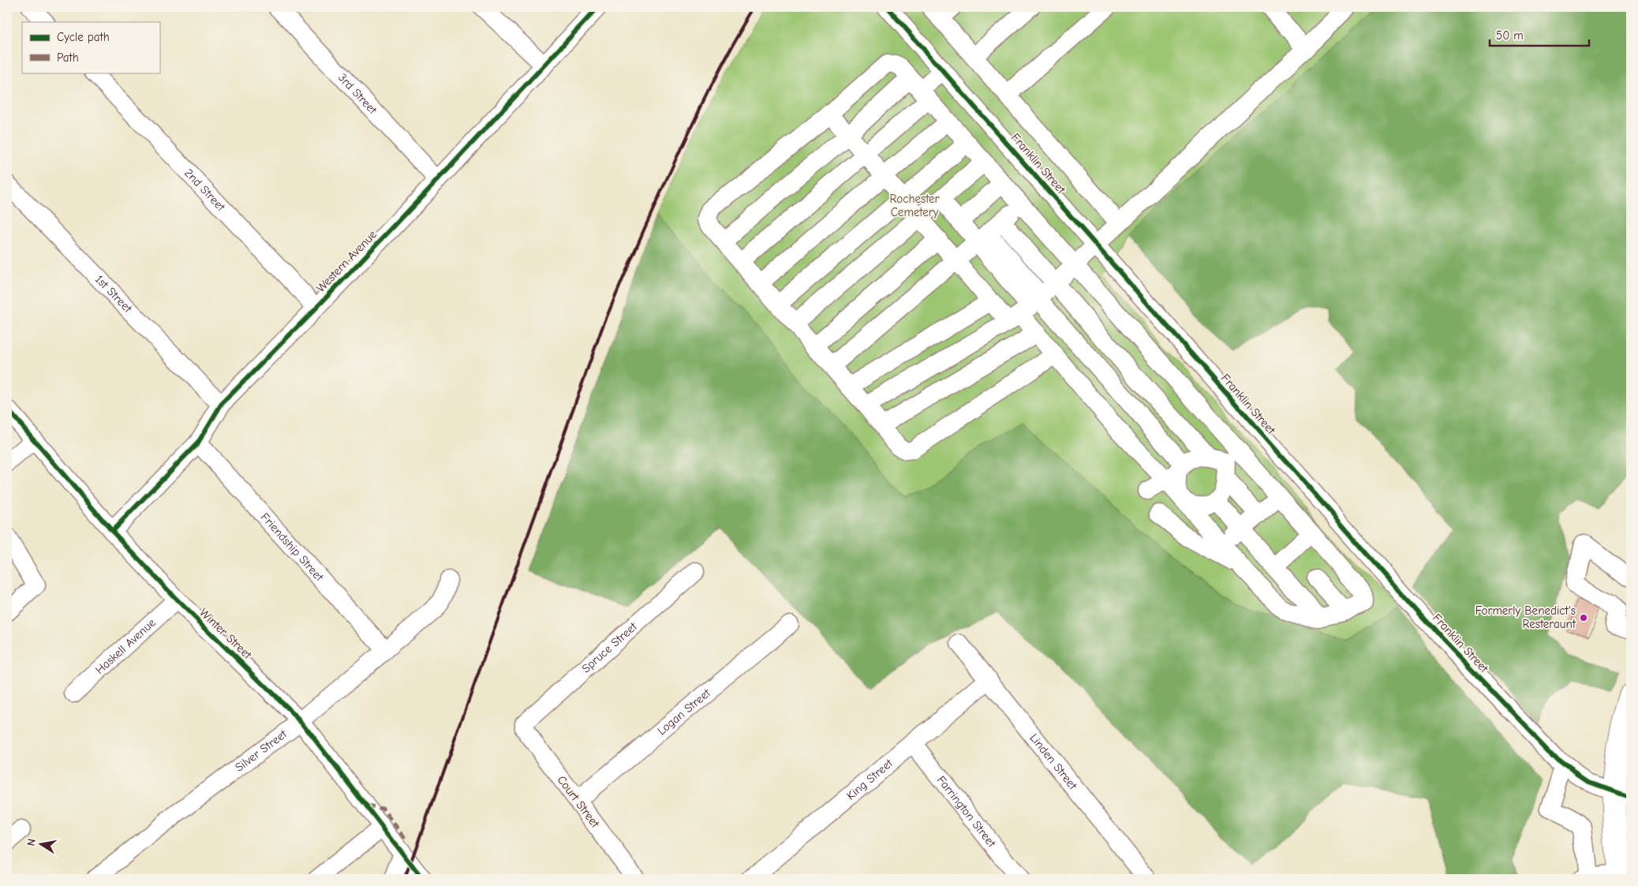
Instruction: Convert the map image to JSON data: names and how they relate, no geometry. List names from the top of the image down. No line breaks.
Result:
{"streets":{"street":["3rd Street","Franklin Street","2nd Street","Western Avenue","1st Street","Friendship Street","Winter Street","Haskell Avenue","Spruce Street","Logan Street","Silver Street","Linden Street","King Street","Court Street","Farrington Street"]},"crossings":[["3rd Street","Western Avenue"],["2nd Street","Western Avenue"],["Western Avenue","1st Street"],["Western Avenue","Friendship Street"],["Western Avenue","Winter Street"],["Friendship Street","Silver Street"],["Winter Street","Haskell Avenue"],["Winter Street","Silver Street"],["Spruce Street","Court Street"],["Logan Street","Court Street"],["Linden Street","King Street"],["King Street","Farrington Street"]],"parks":["Rochester Cemetery"],"places":["Formerly Benedict's Resteraunt"],"legend":["Cycle path","Path"],"scale_bar":"50 m","north":"left"}
